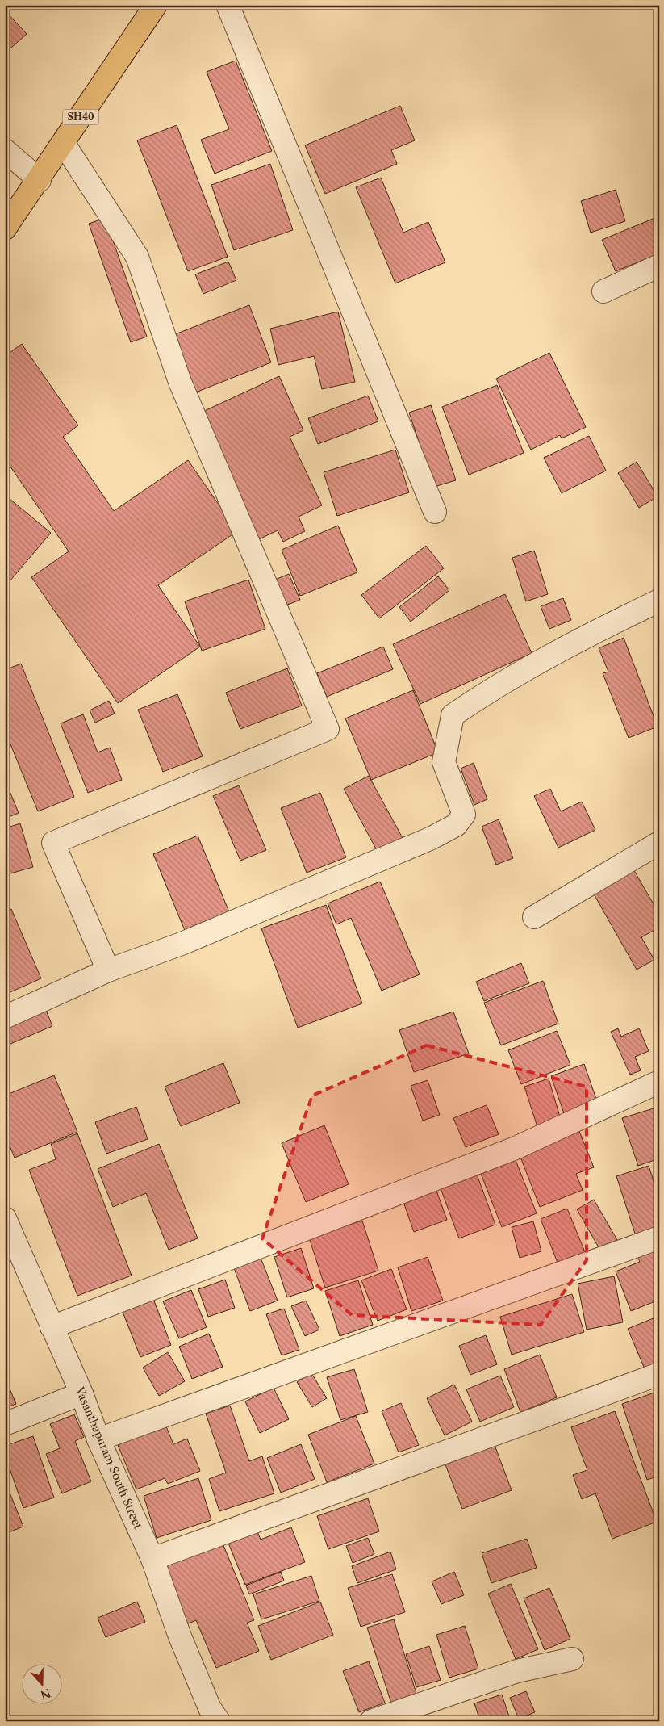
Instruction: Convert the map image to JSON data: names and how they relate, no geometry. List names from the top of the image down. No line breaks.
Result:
{"streets":{"main road":["SH40"],"street":["Vasanthapuram South Street"]},"north":"bottom"}
